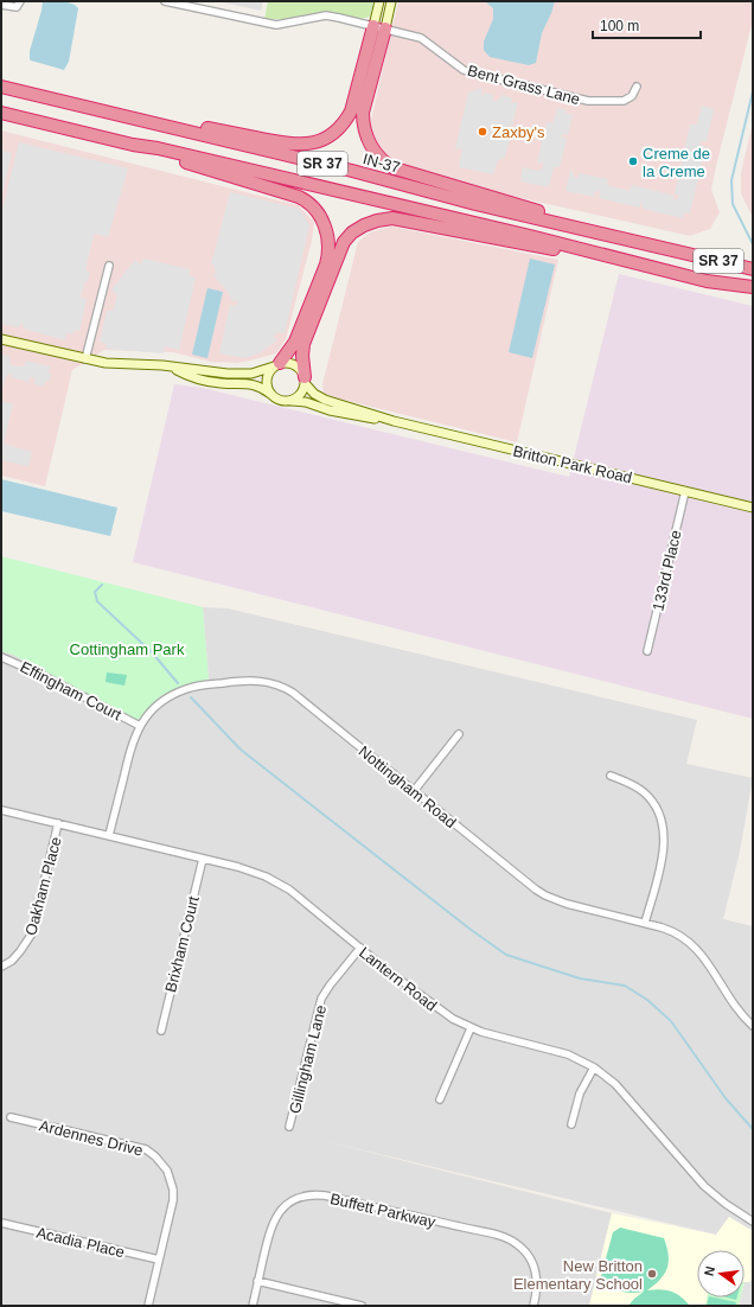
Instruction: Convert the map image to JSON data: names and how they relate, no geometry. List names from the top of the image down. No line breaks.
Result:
{"streets":{"highway":["IN-37","SR 37"],"street":["Bent Grass Lane","Britton Park Road","133rd Place","Effingham Court","Nottingham Road","Oakham Place","Brixham Court","Lantern Road","Gillingham Lane","Ardennes Drive","Buffett Parkway","Acadia Place"]},"crossings":[["Britton Park Road","133rd Place"],["Effingham Court","Nottingham Road"],["Nottingham Road","Lantern Road"],["Oakham Place","Lantern Road"],["Brixham Court","Lantern Road"],["Lantern Road","Gillingham Lane"],["Ardennes Drive","Acadia Place"]],"parks":["Cottingham Park"],"places":["Zaxby's","Creme de la Creme","New Britton Elementary School"],"scale_bar":"100 m","north":"left"}
